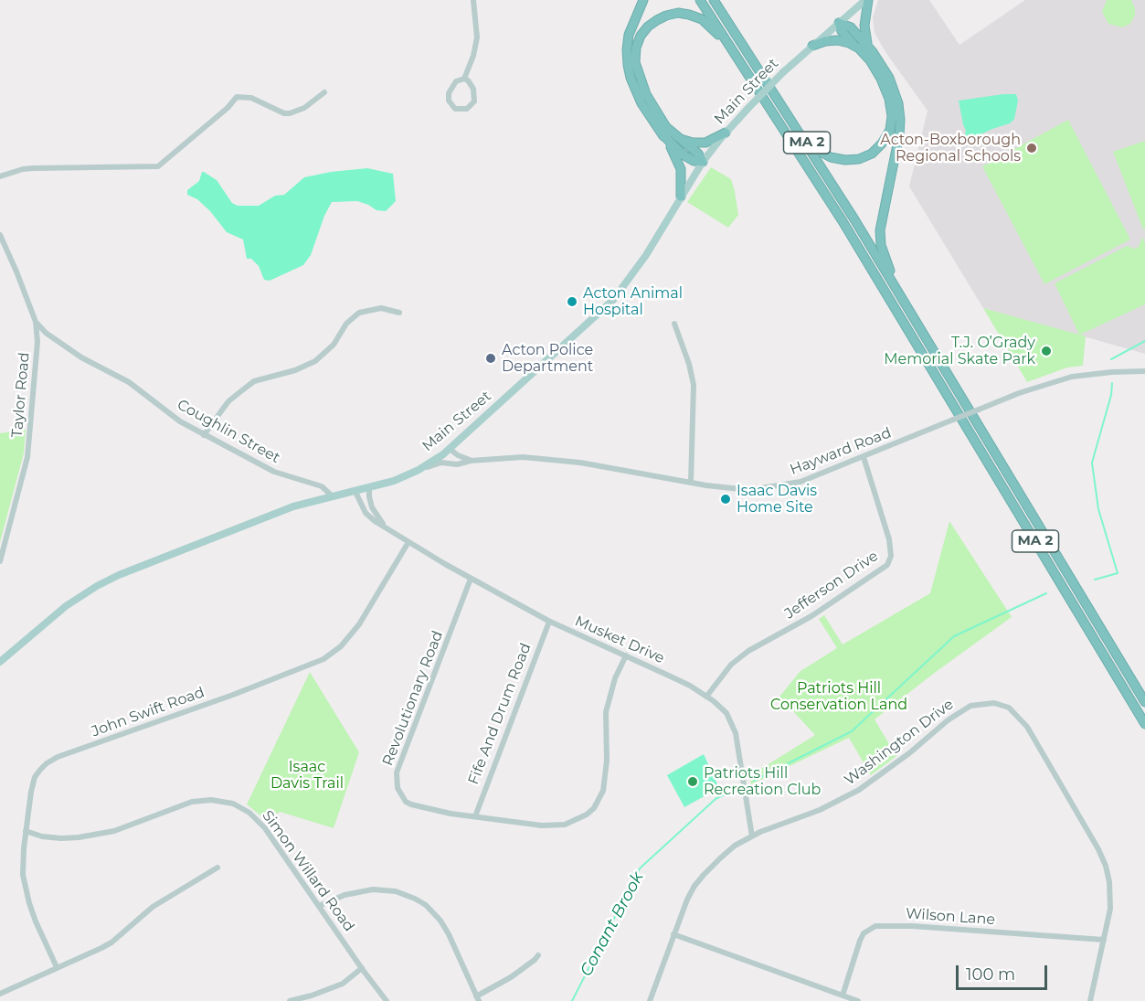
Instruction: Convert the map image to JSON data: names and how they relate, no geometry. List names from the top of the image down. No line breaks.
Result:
{"streets":{"highway":["MA 2"],"main road":["Main Street"],"street":["Taylor Road","Coughlin Street","Hayward Road","Jefferson Drive","Musket Drive","Revolutionary Road","John Swift Road","Fife And Drum Road","Washington Drive","Simon Willard Road","Wilson Lane"]},"crossings":[["Main Street","Coughlin Street"],["Main Street","Hayward Road"],["Main Street","Musket Drive"],["Taylor Road","Coughlin Street"],["Hayward Road","Jefferson Drive"],["Jefferson Drive","Musket Drive"],["Musket Drive","Revolutionary Road"],["Musket Drive","John Swift Road"],["Musket Drive","Fife And Drum Road"],["Musket Drive","Washington Drive"],["Revolutionary Road","Fife And Drum Road"],["John Swift Road","Simon Willard Road"],["Washington Drive","Wilson Lane"]],"water":["Conant Brook"],"parks":["Patriots Hill Conservation Land","Isaac Davis Trail"],"places":["Acton-Boxborough Regional Schools","Acton Animal Hospital","T.J. O’Grady Memorial Skate Park","Acton Police Department","Isaac Davis Home Site","Patriots Hill Recreation Club"],"scale_bar":"100 m"}
